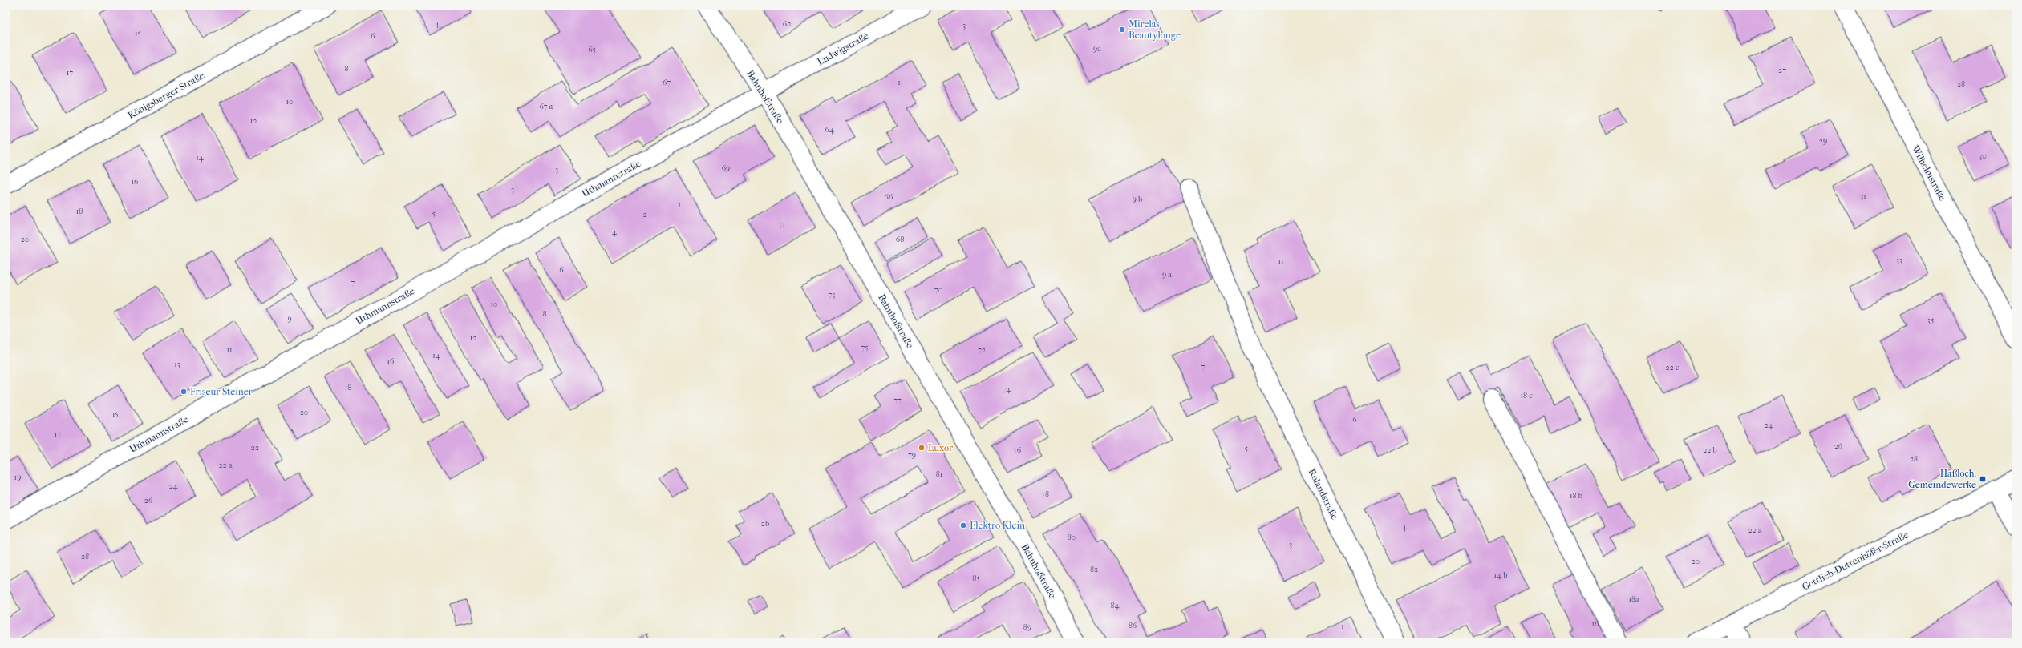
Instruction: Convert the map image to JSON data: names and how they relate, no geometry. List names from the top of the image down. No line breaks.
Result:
{"streets":{"street":["Ludwigstraße","Königsberger Straße","Bahnhofstraße","Wilhelmstraße","Uthmannstraße","Rolandstraße","Gottlieb-Duttenhöfer-Straße"]},"crossings":[["Ludwigstraße","Bahnhofstraße"],["Ludwigstraße","Uthmannstraße"],["Bahnhofstraße","Uthmannstraße"]],"places":{"other":["Mirelas Beautylonge","Friseur Steiner","Luxor","Elektro Klein"],"transit":["Haßloch, Gemeindewerke"]},"house_numbers":["4","62","3","15","6","9a","65","8","27","17","67","1","28","10","67 a","12","64","29","30","14","69","3","16","3","31","66","9 b","1","18","5","2","71","4","20","68","33","11","6","9 a","7","70","73","10","8","9","35","12","75","11","72","14","16","13","7","22 c","18","74","18 c","77","20","15","6","24","17","26","22","5","76","22 b","79","28","22 a","81","19","24","78","18 b","26","2b","4","22 a","80","3","28","20","82","14 b","85","18a","84","16","86","1","89"]}
